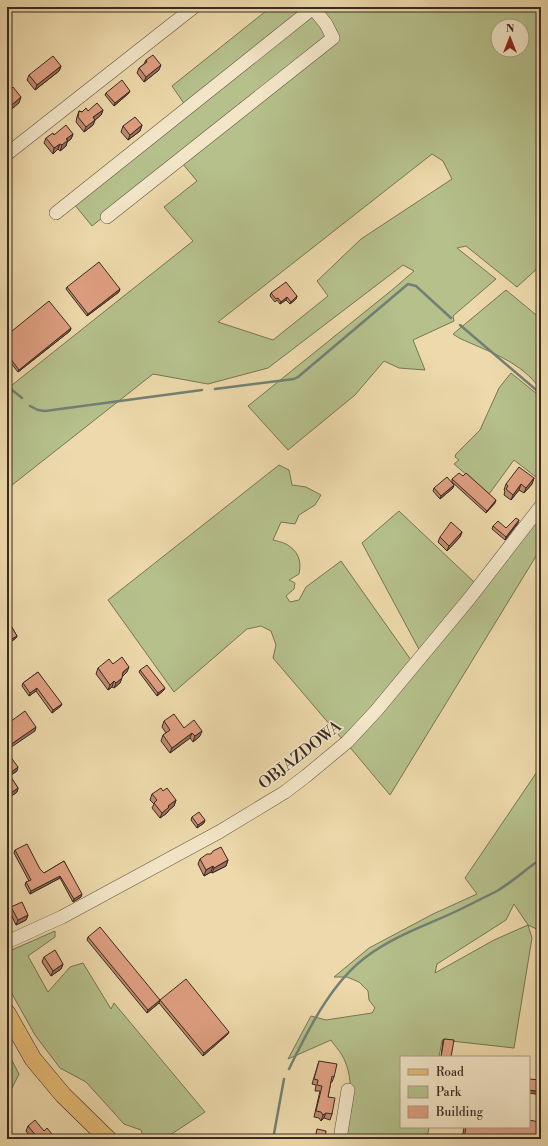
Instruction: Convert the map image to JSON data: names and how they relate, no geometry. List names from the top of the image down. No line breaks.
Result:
{"streets":{"street":["OBJAZDOWA"]},"legend":["Road","Park","Building"],"north":"top"}
